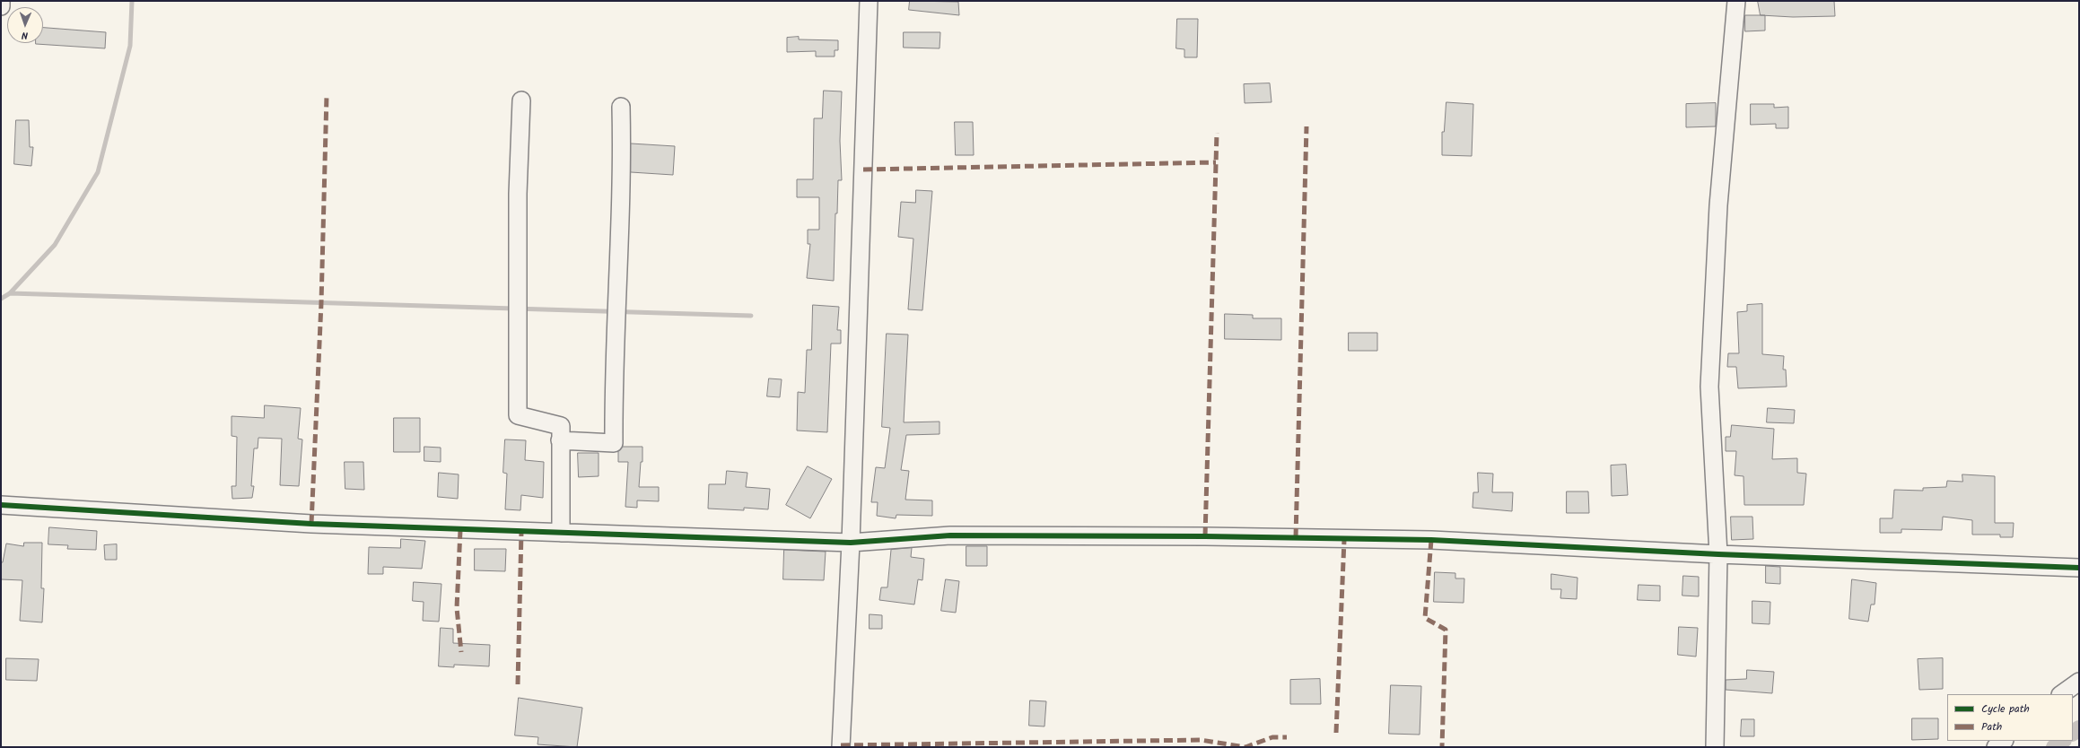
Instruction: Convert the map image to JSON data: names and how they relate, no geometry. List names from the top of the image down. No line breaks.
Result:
{"legend":["Cycle path","Path"],"north":"bottom"}
